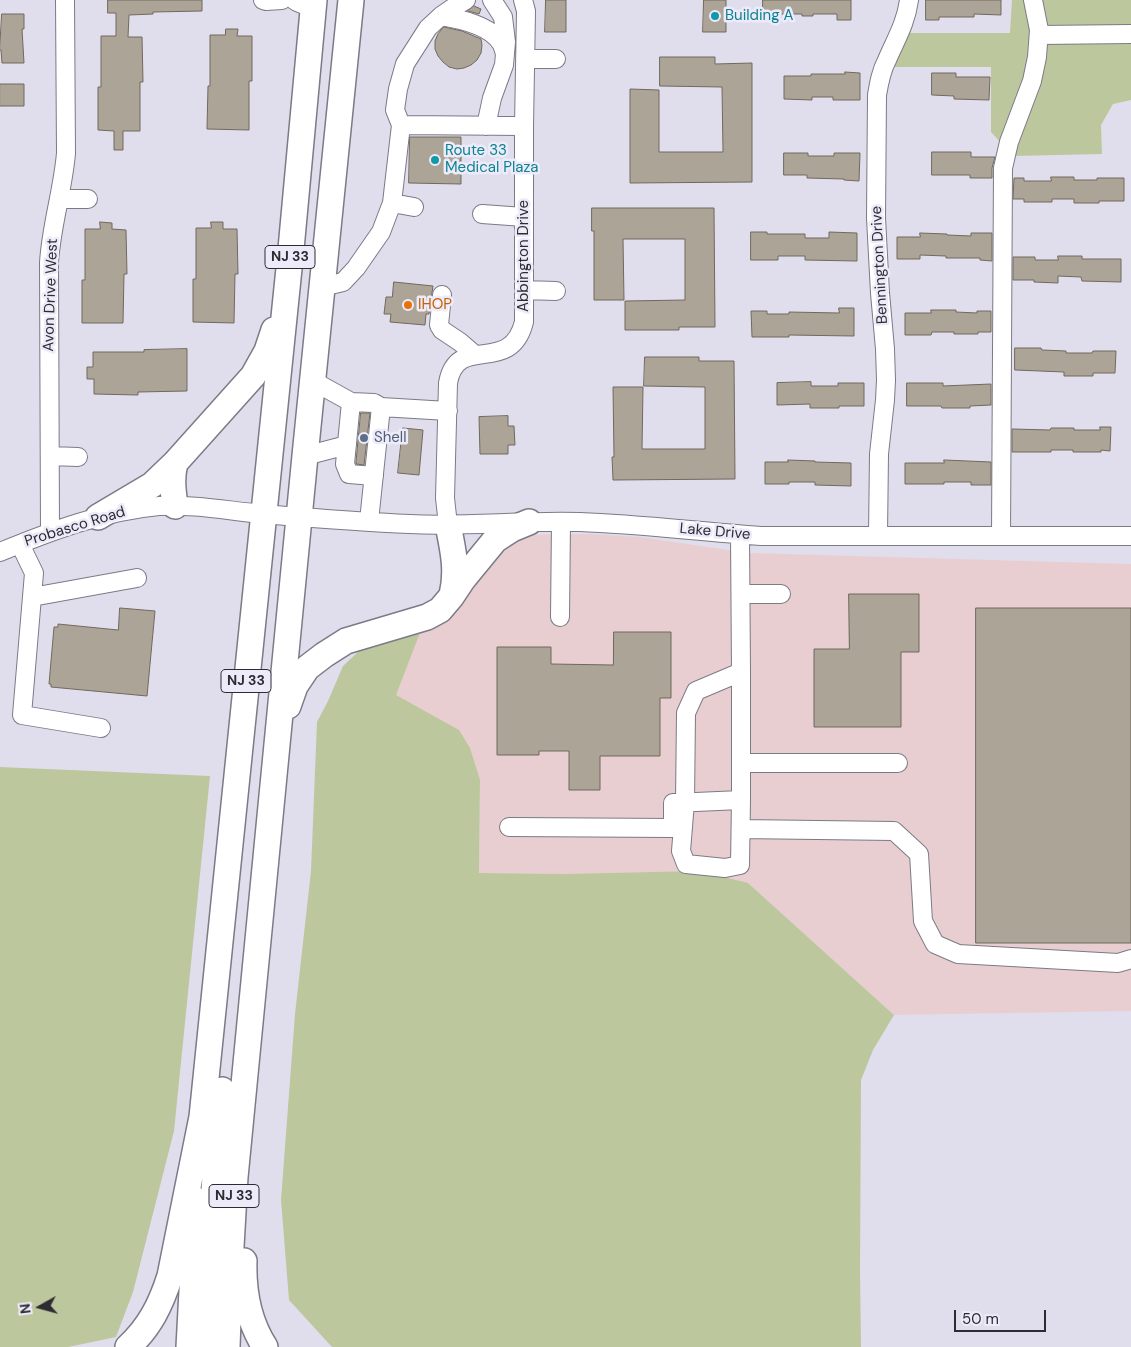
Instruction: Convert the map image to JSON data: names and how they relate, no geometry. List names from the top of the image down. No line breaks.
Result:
{"streets":{"highway":["NJ 33"],"street":["Abbington Drive","Bennington Drive","Avon Drive West","Probasco Road","Lake Drive"]},"crossings":[["Abbington Drive","Lake Drive"],["NJ 33","Probasco Road"],["NJ 33","Lake Drive"],["Bennington Drive","Lake Drive"],["Avon Drive West","Probasco Road"],["Probasco Road","Lake Drive"]],"places":["Building A","Route 33 Medical Plaza","IHOP","Shell"],"scale_bar":"50 m","north":"left"}
